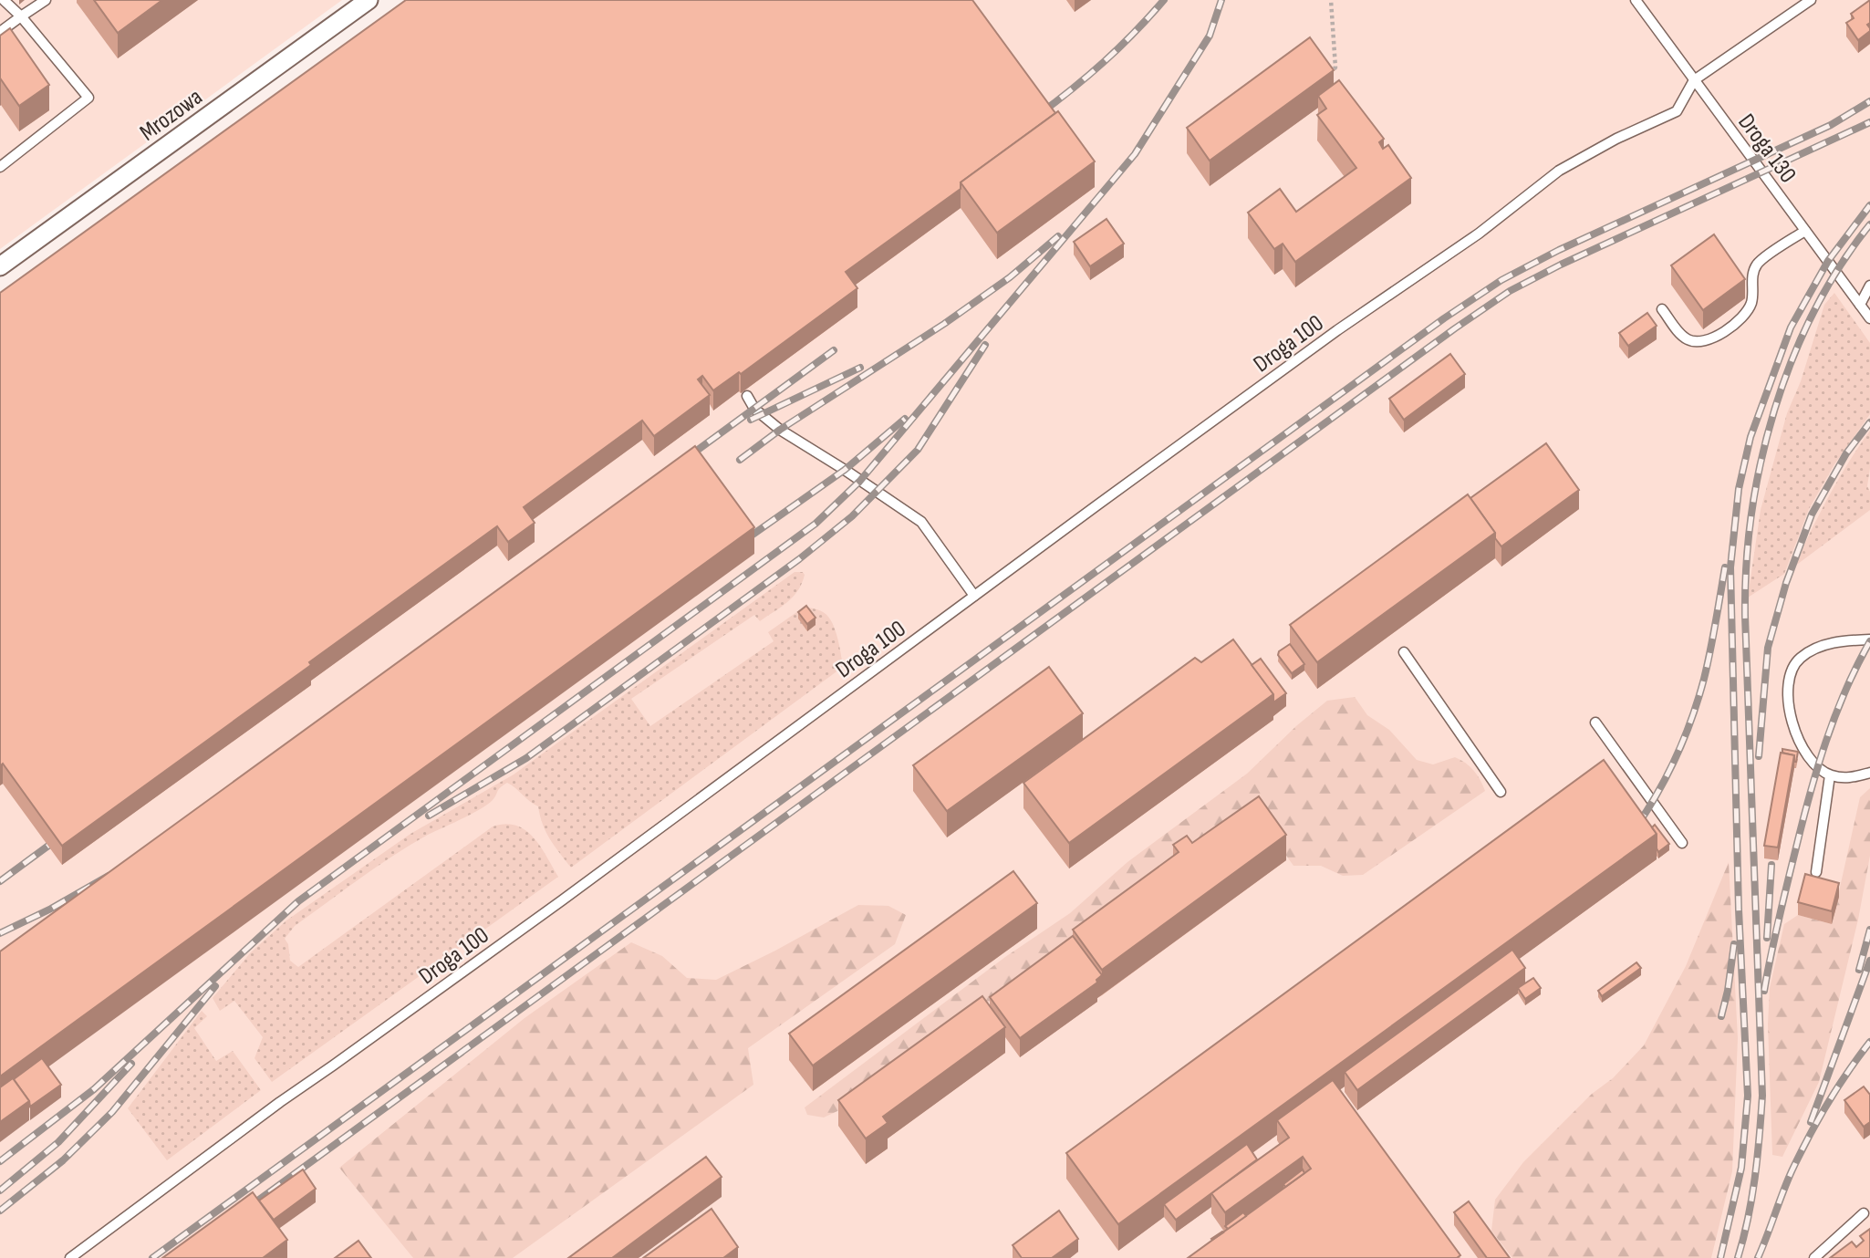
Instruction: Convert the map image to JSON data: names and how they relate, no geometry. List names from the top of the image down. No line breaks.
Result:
{"streets":{"street":["Mrozowa"],"lane":["Droga 130","Droga 100"]},"crossings":[["Droga 130","Droga 100"]]}
